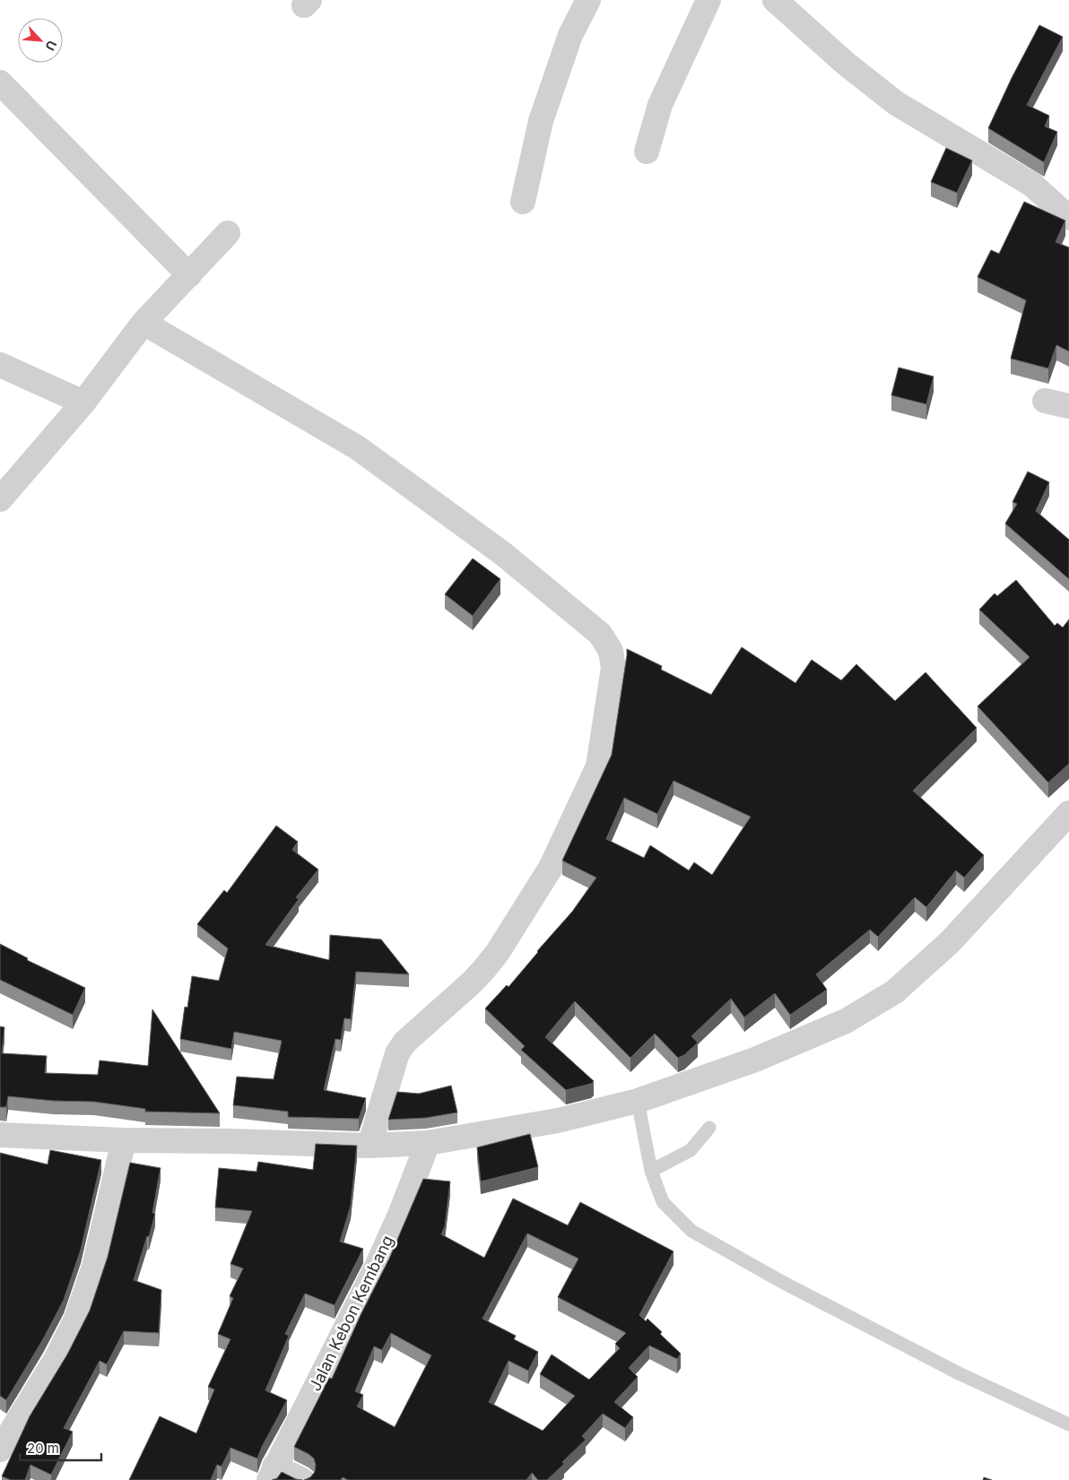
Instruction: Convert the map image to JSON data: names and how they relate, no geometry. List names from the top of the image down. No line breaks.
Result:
{"streets":{"street":["Jalan Kebon Kembang"]},"scale_bar":"20 m","north":"bottom right"}
